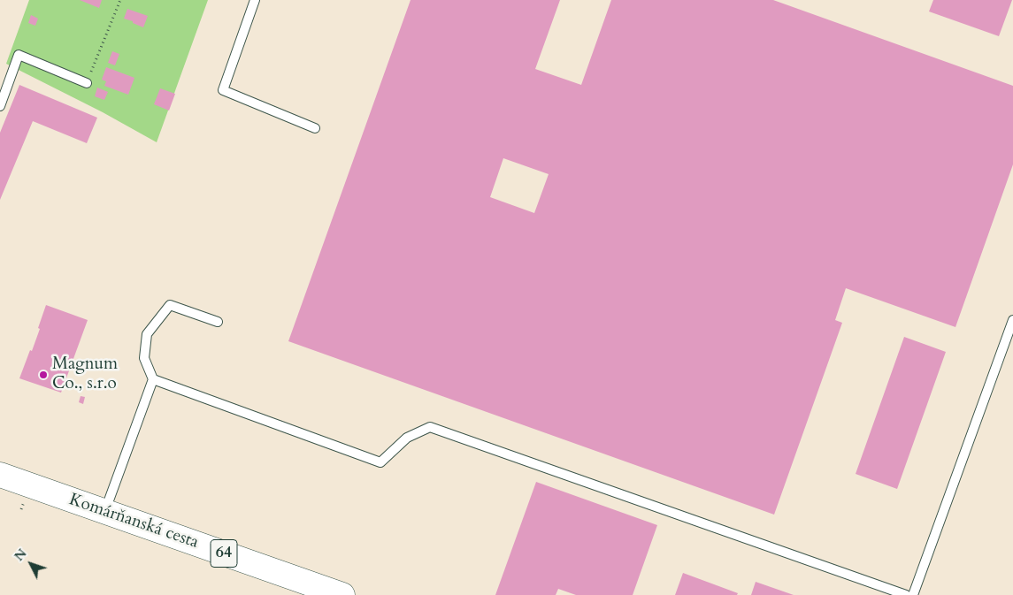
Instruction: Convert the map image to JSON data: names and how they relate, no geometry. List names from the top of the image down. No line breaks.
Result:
{"streets":{"main road":["Komárňanská cesta","64"]},"places":["Magnum Co., s.r.o"],"north":"top left"}
